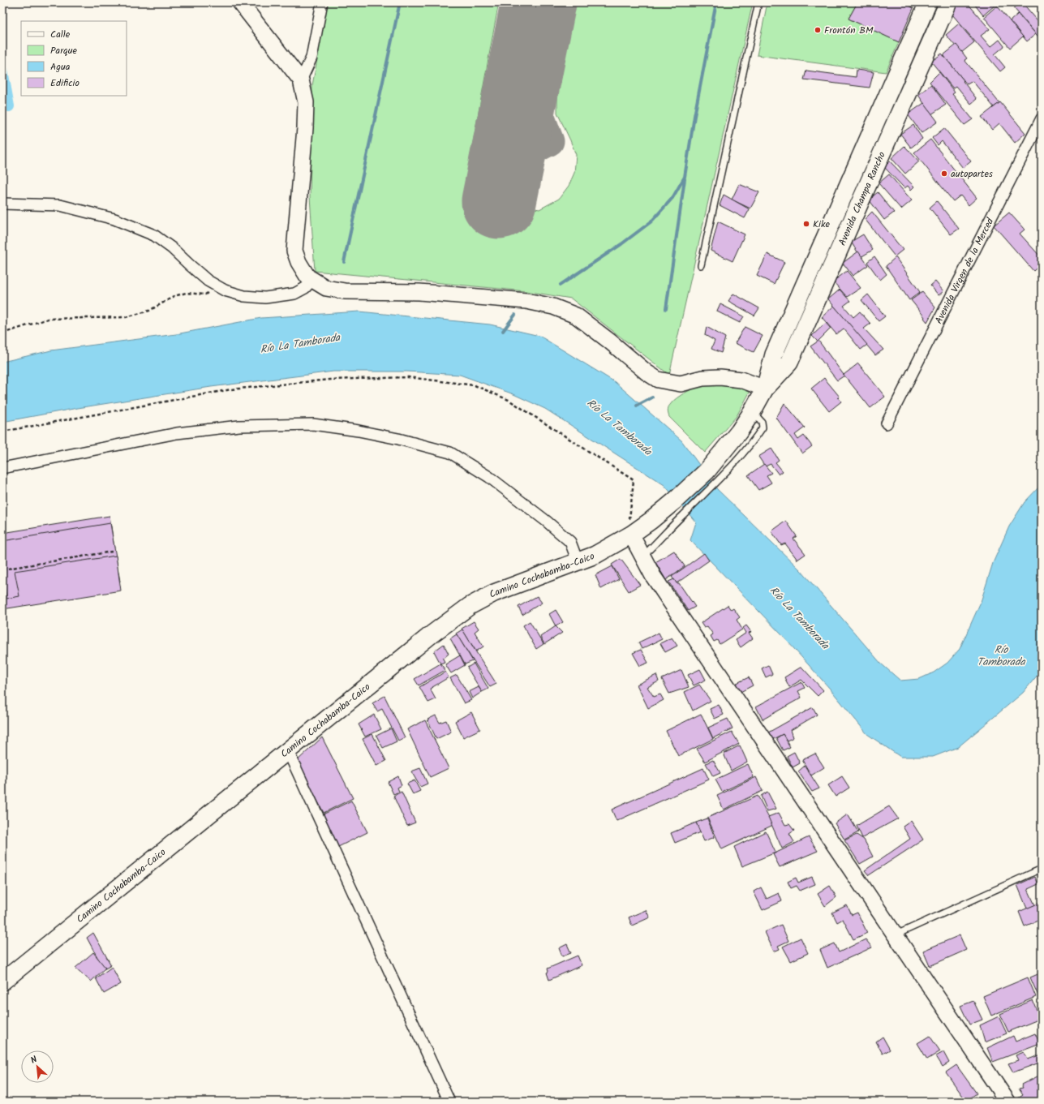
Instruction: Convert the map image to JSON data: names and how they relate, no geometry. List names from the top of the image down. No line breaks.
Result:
{"streets":{"main road":["Avenida Champa Rancho","Camino Cochabamba-Caico"],"street":["Avenida Virgen de la Merced"]},"crossings":[["Avenida Champa Rancho","Camino Cochabamba-Caico"]],"water":["Río La Tamborada","Río Tamborada"],"places":["Frontón BM","autopartes","Kike"],"legend":["Calle","Parque","Agua","Edificio"],"north":"top left"}
